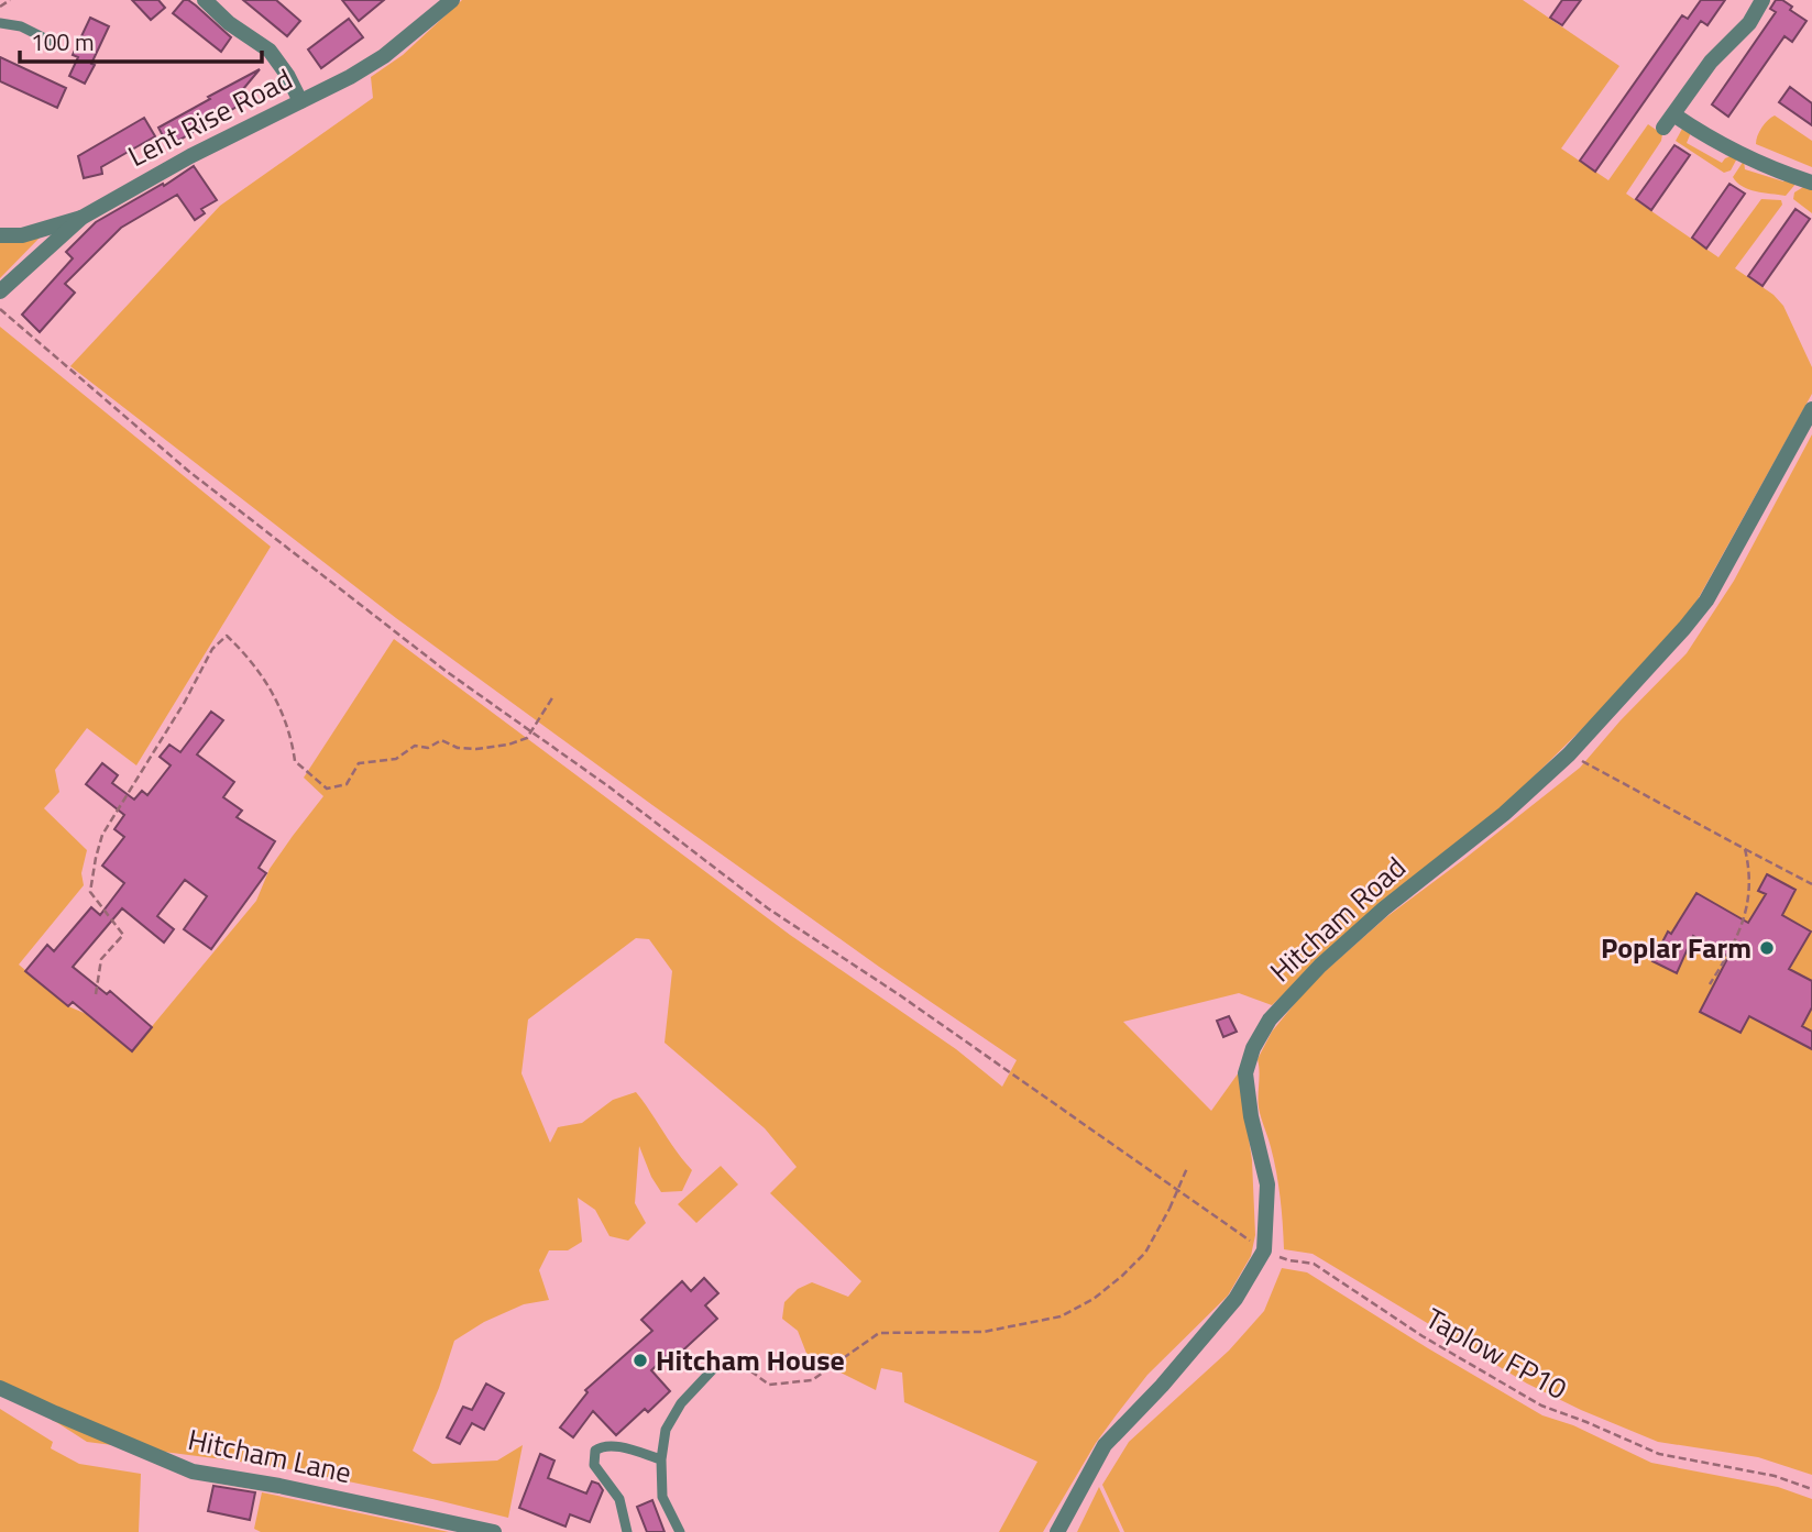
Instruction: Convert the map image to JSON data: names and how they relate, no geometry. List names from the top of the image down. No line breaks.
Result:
{"streets":{"street":["Lent Rise Road","Hitcham Road","Hitcham Lane"],"path":["Taplow FP10"]},"crossings":[["Hitcham Road","Taplow FP10"]],"places":["Poplar Farm","Hitcham House"],"scale_bar":"100 m"}
